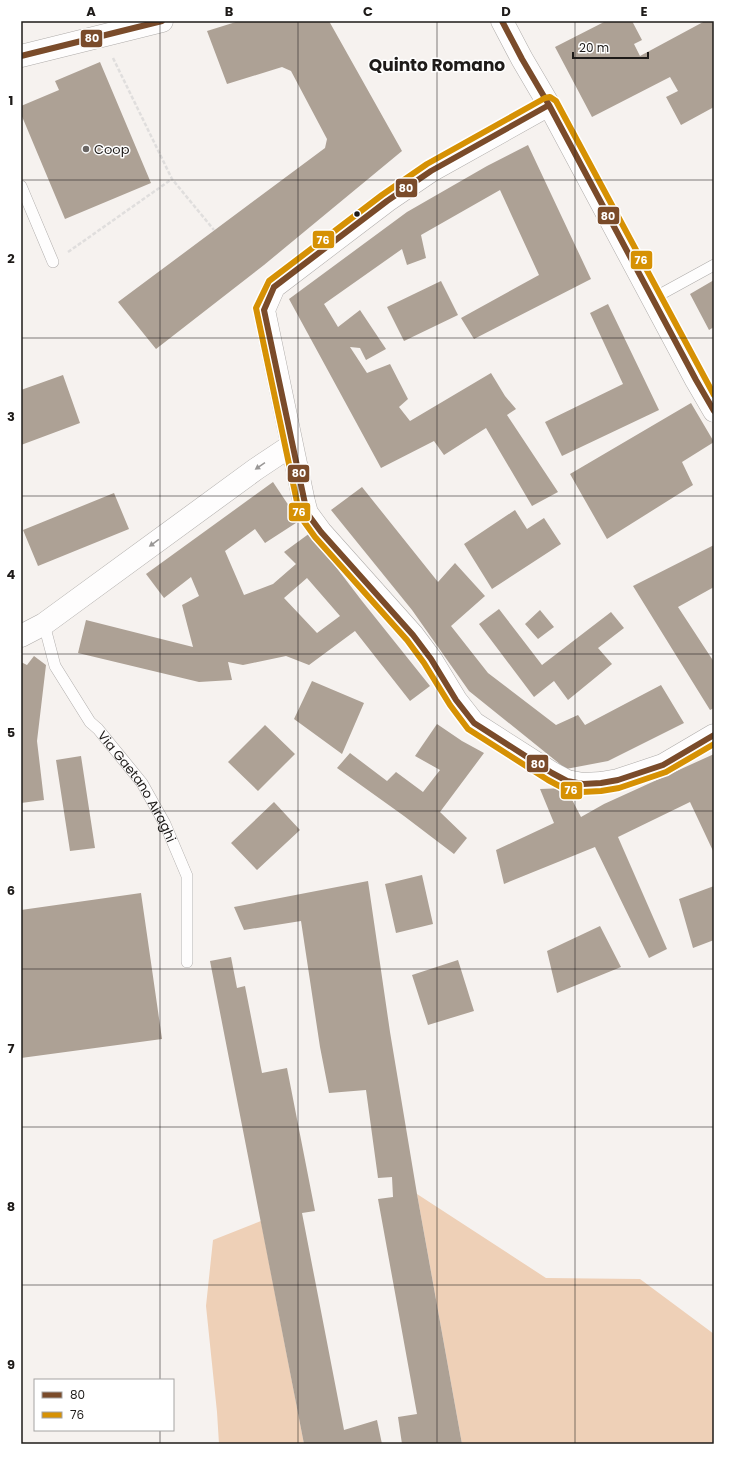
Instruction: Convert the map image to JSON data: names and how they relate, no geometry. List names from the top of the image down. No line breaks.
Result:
{"streets":{"lane":["Via Gaetano Airaghi"]},"districts":["Quinto Romano"],"places":["Coop"],"lines":["transit line 80","transit line 76"],"legend":["80","76"],"scale_bar":"20 m","grid":{"columns":["A","B","C","D","E"],"rows":["1","2","3","4","5","6","7","8","9"]}}
